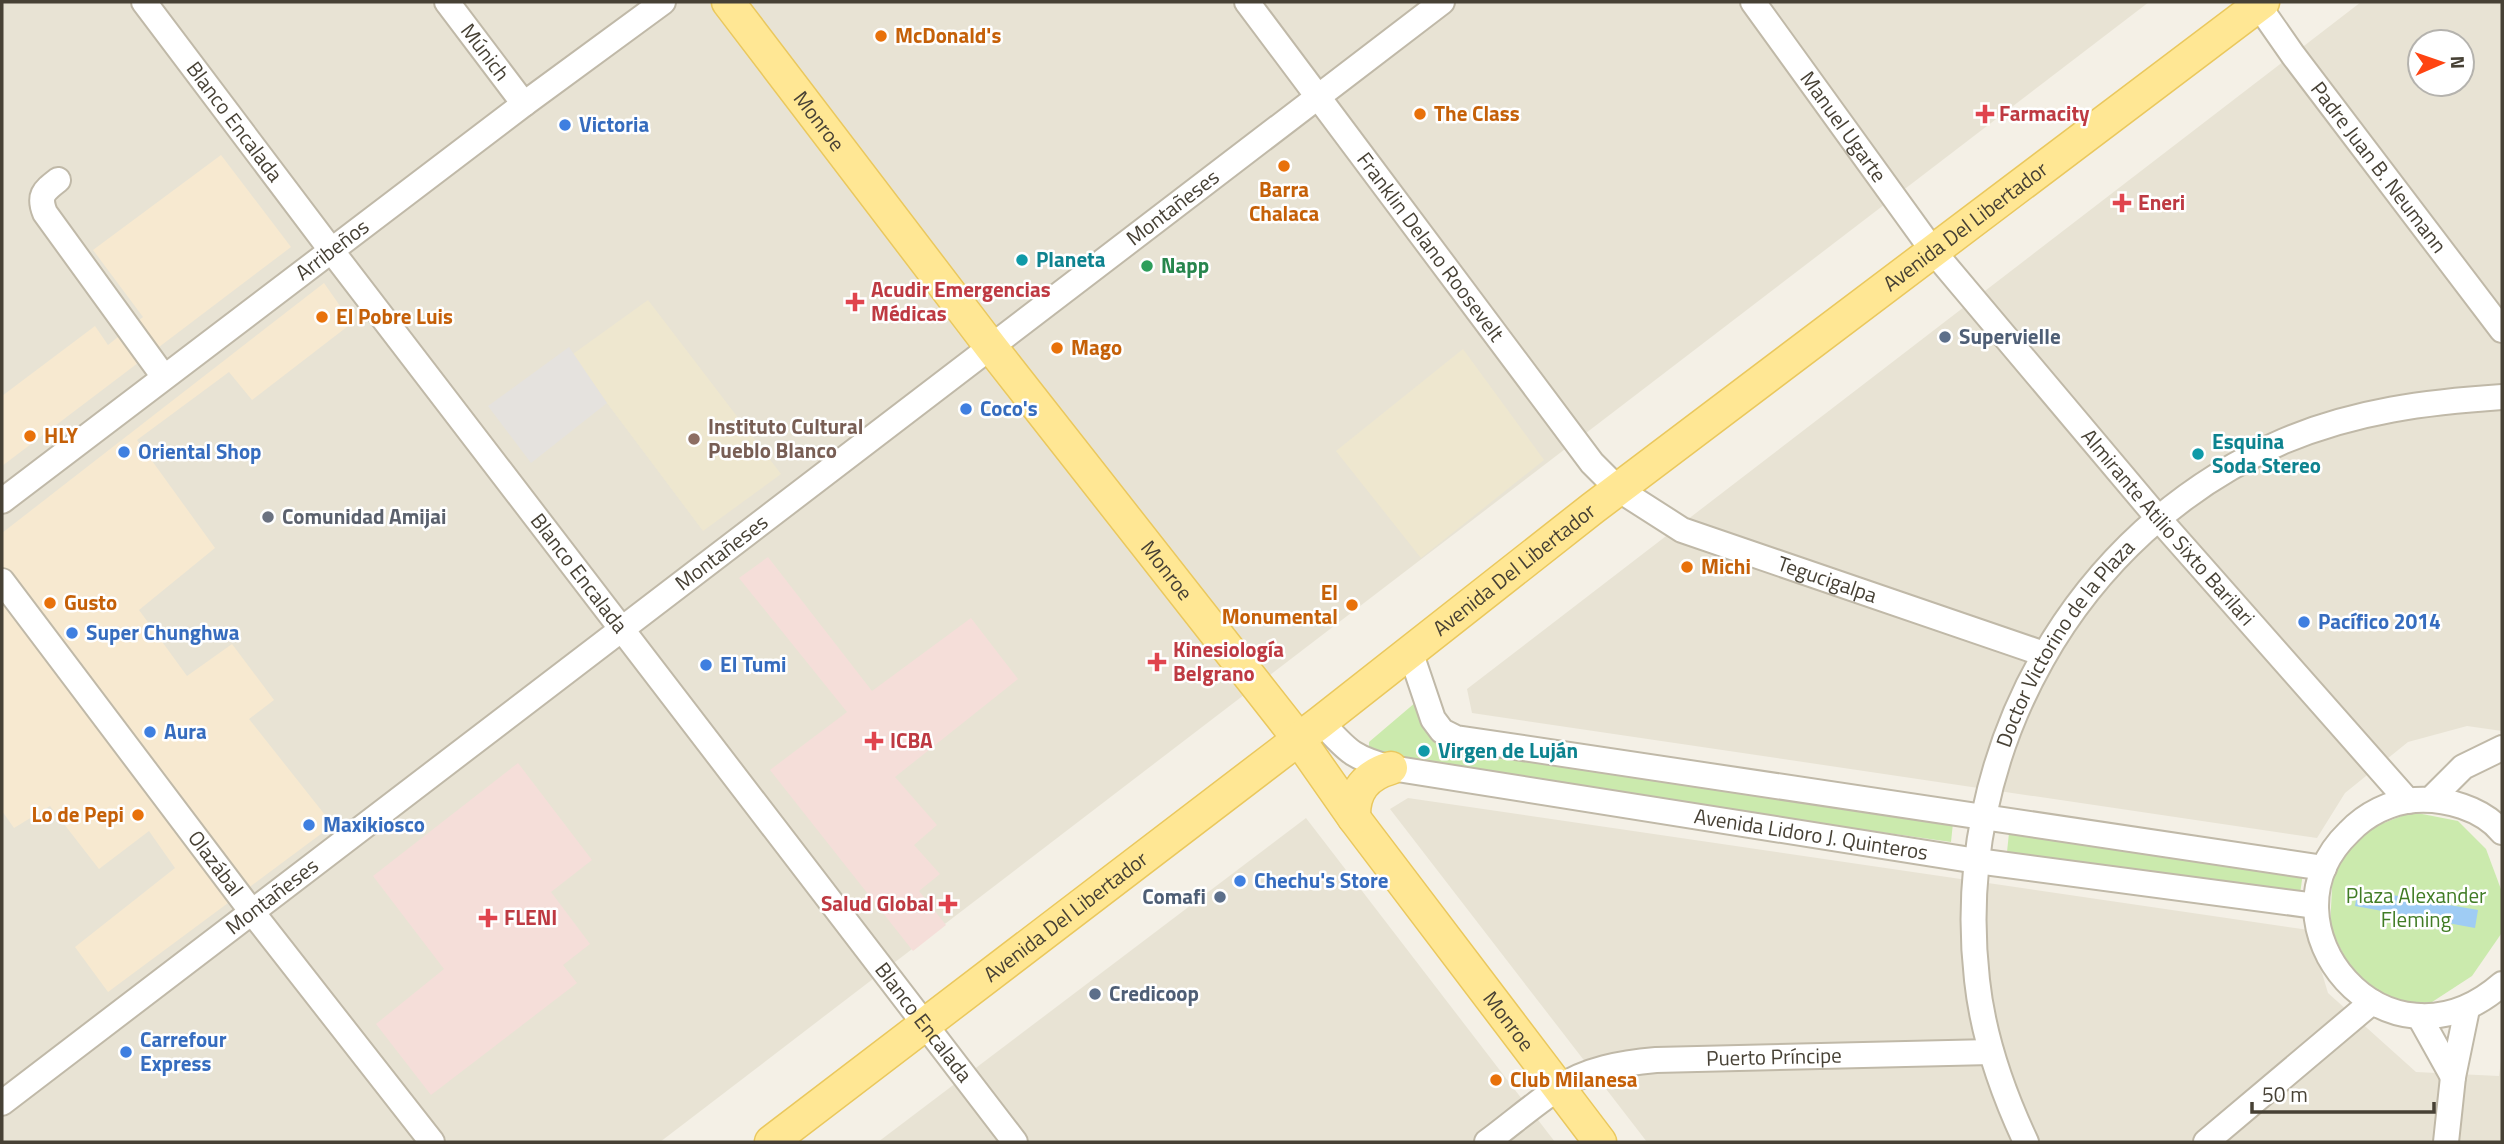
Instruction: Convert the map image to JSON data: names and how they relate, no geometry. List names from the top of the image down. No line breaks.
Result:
{"streets":{"main road":["Monroe","Avenida Del Libertador"],"street":["Múnich","Blanco Encalada","Manuel Ugarte","Padre Juan B. Neumann","Montañeses","Franklin Delano Roosevelt","Arribeños","Almirante Atilio Sixto Barilari","Tegucigalpa","Doctor Victorino de la Plaza","Avenida Lidoro J. Quinteros","Olazábal","Puerto Príncipe"]},"crossings":[["Múnich","Arribeños"],["Blanco Encalada","Montañeses"],["Blanco Encalada","Avenida Del Libertador"],["Blanco Encalada","Arribeños"],["Monroe","Montañeses"],["Monroe","Avenida Del Libertador"],["Monroe","Avenida Lidoro J. Quinteros"],["Monroe","Puerto Príncipe"],["Manuel Ugarte","Avenida Del Libertador"],["Manuel Ugarte","Almirante Atilio Sixto Barilari"],["Padre Juan B. Neumann","Avenida Del Libertador"],["Montañeses","Franklin Delano Roosevelt"],["Montañeses","Olazábal"],["Avenida Del Libertador","Franklin Delano Roosevelt"],["Avenida Del Libertador","Almirante Atilio Sixto Barilari"],["Avenida Del Libertador","Tegucigalpa"],["Avenida Del Libertador","Avenida Lidoro J. Quinteros"],["Franklin Delano Roosevelt","Tegucigalpa"],["Almirante Atilio Sixto Barilari","Doctor Victorino de la Plaza"],["Tegucigalpa","Doctor Victorino de la Plaza"],["Doctor Victorino de la Plaza","Avenida Lidoro J. Quinteros"],["Doctor Victorino de la Plaza","Puerto Príncipe"]],"parks":["Plaza Alexander Fleming"],"places":{"other":["McDonald's","The Class","Victoria","Barra Chalaca","Planeta","Napp","El Pobre Luis","Supervielle","Mago","Coco's","HLY","Instituto Cultural Pueblo Blanco","Oriental Shop","Esquina Soda Stereo","Comunidad Amijai","Michi","Gusto","El Monumental","Pacífico 2014","Super Chunghwa","El Tumi","Aura","Virgen de Luján","Lo de Pepi","Maxikiosco","Chechu's Store","Comafi","Credicoop","Carrefour Express","Club Milanesa"],"health":["Farmacity","Eneri","Acudir Emergencias Médicas","Kinesiología Belgrano","ICBA","Salud Global","FLENI"]},"scale_bar":"50 m","north":"right"}
